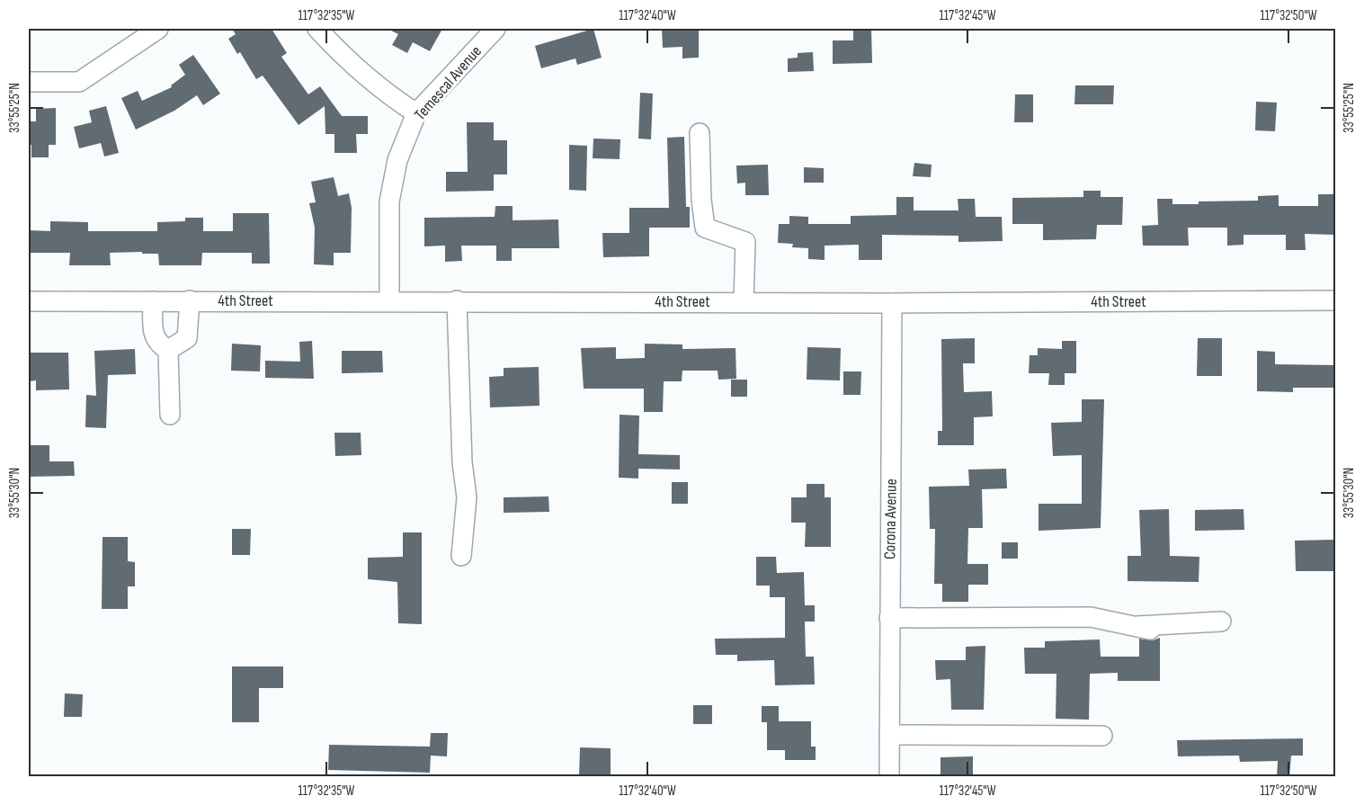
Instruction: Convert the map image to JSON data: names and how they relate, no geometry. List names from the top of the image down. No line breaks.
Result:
{"streets":{"street":["Temescal Avenue","4th Street","Corona Avenue"]},"crossings":[["Temescal Avenue","4th Street"],["4th Street","Corona Avenue"]],"coordinates":["117°32'35\"W","117°32'40\"W","117°32'45\"W","117°32'50\"W","33°55'25\"N","33°55'30\"N"]}
